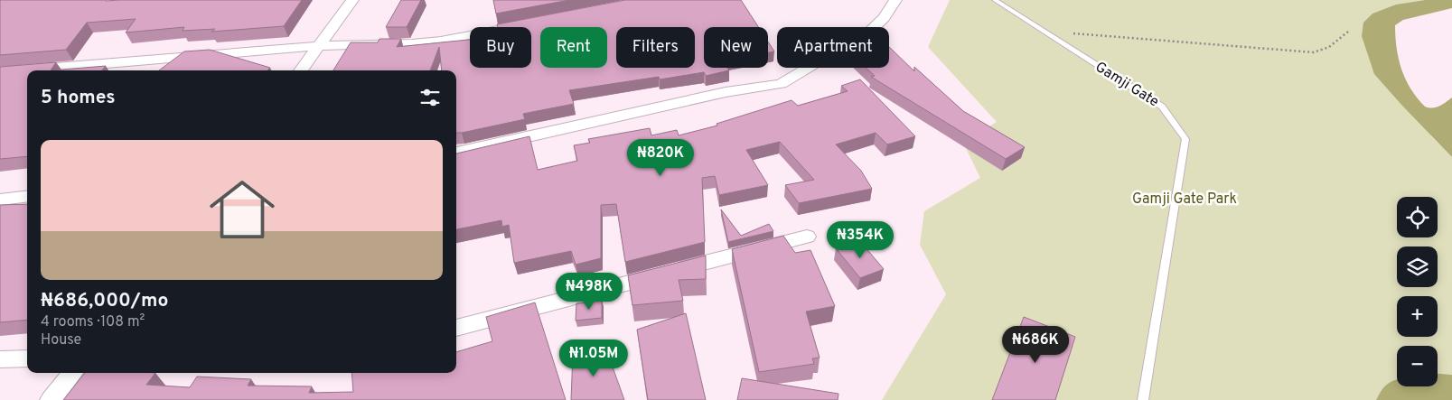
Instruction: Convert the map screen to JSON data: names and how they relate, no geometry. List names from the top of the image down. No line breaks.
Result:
{"streets":{"lane":["Gamji Gate"]},"parks":["Gamji Gate Park"],"page":{"chip":["Buy","Rent","Filters","New","Apartment"],"heading":"5 homes","list":[{"name":"₦686,000/mo","note":"4 rooms · 108 m² · House"}],"price":["₦820K","₦354K","₦498K","₦686K","₦1.05M"],"map_buttons":["+","−"]}}
